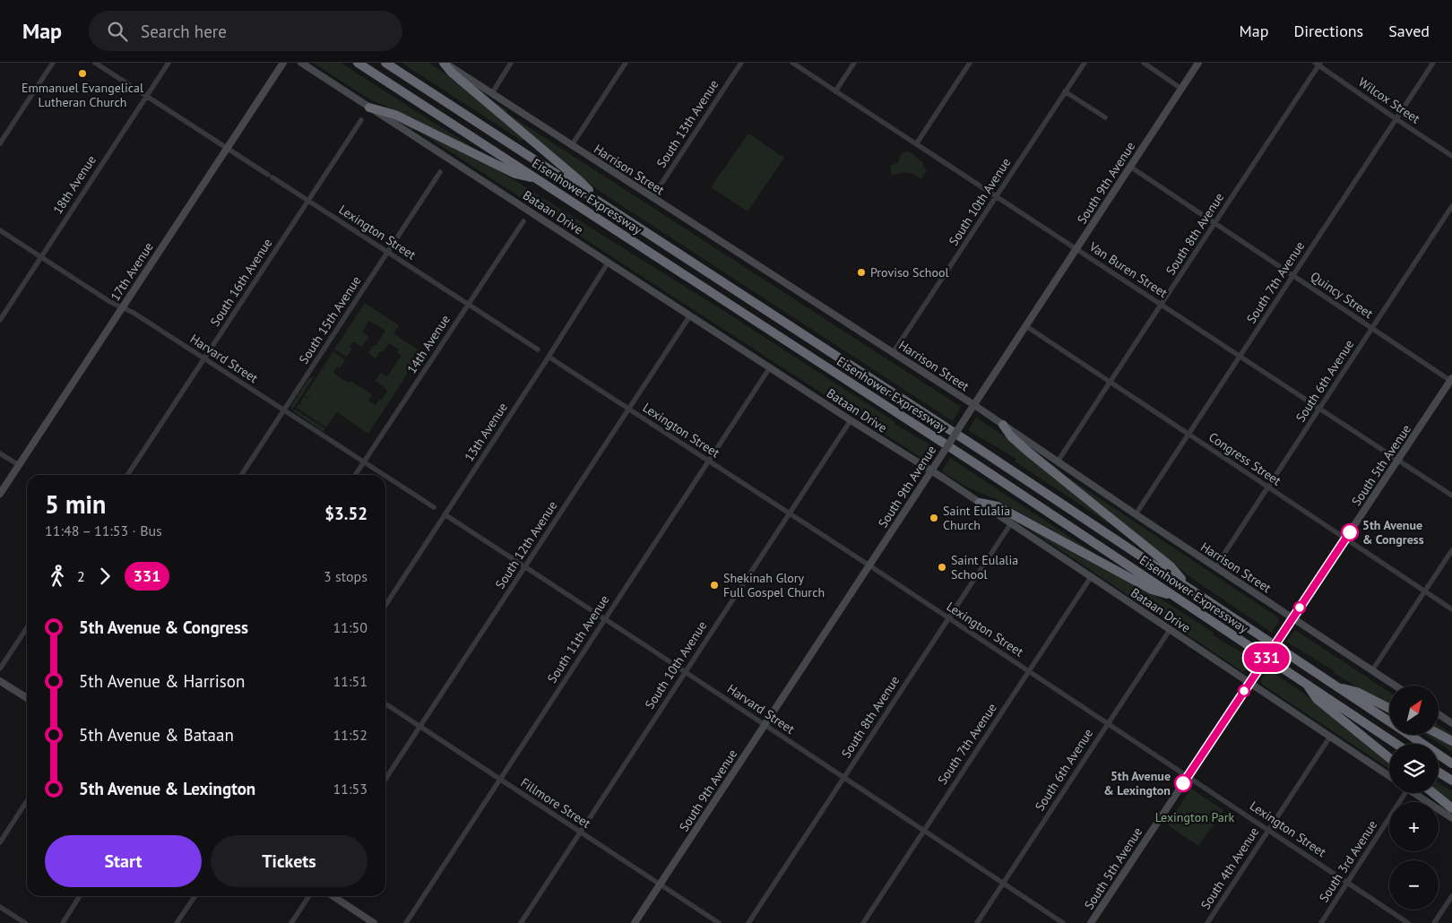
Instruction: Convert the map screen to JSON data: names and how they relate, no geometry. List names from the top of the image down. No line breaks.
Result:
{"streets":{"highway":["Eisenhower Expressway"],"street":["Wilcox Street","South 13th Avenue","Harrison Street","South 9th Avenue","18th Avenue","South 10th Avenue","Bataan Drive","Lexington Street","South 8th Avenue","Van Buren Street","17th Avenue","South 16th Avenue","South 7th Avenue","Quincy Street","South 15th Avenue","14th Avenue","Harvard Street","South 6th Avenue","13th Avenue","Congress Street","South 5th Avenue","South 12th Avenue","South 11th Avenue","Fillmore Street","South 3rd Avenue","South 4th Avenue"]},"crossings":[["Wilcox Street","South 8th Avenue"],["Wilcox Street","South 7th Avenue"],["South 13th Avenue","Harrison Street"],["Harrison Street","South 9th Avenue"],["Harrison Street","South 10th Avenue"],["Harrison Street","South 8th Avenue"],["Harrison Street","South 7th Avenue"],["Harrison Street","South 6th Avenue"],["Harrison Street","South 5th Avenue"],["South 9th Avenue","Bataan Drive"],["South 9th Avenue","Lexington Street"],["South 9th Avenue","Van Buren Street"],["South 9th Avenue","Quincy Street"],["South 9th Avenue","Harvard Street"],["South 9th Avenue","Congress Street"],["South 9th Avenue","Fillmore Street"],["18th Avenue","Lexington Street"],["18th Avenue","Harvard Street"],["South 10th Avenue","Bataan Drive"],["South 10th Avenue","Lexington Street"],["South 10th Avenue","Van Buren Street"],["South 10th Avenue","Harvard Street"],["South 10th Avenue","Fillmore Street"],["Bataan Drive","South 8th Avenue"],["Bataan Drive","South 7th Avenue"],["Bataan Drive","South 6th Avenue"],["Bataan Drive","13th Avenue"],["Bataan Drive","South 5th Avenue"],["Bataan Drive","South 12th Avenue"],["Bataan Drive","South 11th Avenue"],["Bataan Drive","South 4th Avenue"],["Lexington Street","South 8th Avenue"],["Lexington Street","17th Avenue"],["Lexington Street","South 16th Avenue"],["Lexington Street","South 7th Avenue"],["Lexington Street","South 15th Avenue"],["Lexington Street","14th Avenue"],["Lexington Street","South 6th Avenue"],["Lexington Street","13th Avenue"],["Lexington Street","South 5th Avenue"],["Lexington Street","South 12th Avenue"],["Lexington Street","South 11th Avenue"],["Lexington Street","South 3rd Avenue"],["Lexington Street","South 4th Avenue"],["South 8th Avenue","Van Buren Street"],["South 8th Avenue","Quincy Street"],["South 8th Avenue","Harvard Street"],["South 8th Avenue","Congress Street"],["Van Buren Street","South 7th Avenue"],["Van Buren Street","South 6th Avenue"],["Van Buren Street","South 5th Avenue"],["17th Avenue","Harvard Street"],["South 16th Avenue","Harvard Street"],["South 7th Avenue","Quincy Street"],["South 7th Avenue","Harvard Street"],["South 7th Avenue","Congress Street"],["Quincy Street","South 6th Avenue"],["Quincy Street","South 5th Avenue"],["South 15th Avenue","Harvard Street"],["14th Avenue","Harvard Street"],["Harvard Street","South 6th Avenue"],["Harvard Street","13th Avenue"],["Harvard Street","South 12th Avenue"],["Harvard Street","South 11th Avenue"],["South 6th Avenue","Congress Street"],["Congress Street","South 5th Avenue"],["South 12th Avenue","Fillmore Street"],["South 11th Avenue","Fillmore Street"]],"parks":["Lexington Park"],"places":["Emmanuel Evangelical Lutheran Church","Proviso School","Saint Eulalia Church","5th Avenue & Congress","Saint Eulalia School","Shekinah Glory Full Gospel Church","5th Avenue & Lexington"],"lines":["bus line 331"],"north":"top right","page":{"header":"Map","search":"Search here","nav":["Map","Directions","Saved"],"on_map":"331","heading":["5 min","11:48 – 11:53 · Bus","$3.52"],"legs":["2","331","3 stops"],"list":[{"name":"5th Avenue & Congress","value":"11:50"},{"name":"5th Avenue & Harrison","value":"11:51"},{"name":"5th Avenue & Bataan","value":"11:52"},{"name":"5th Avenue & Lexington","value":"11:53"}],"map_buttons":["+","−"],"buttons":["Start","Tickets"]}}
